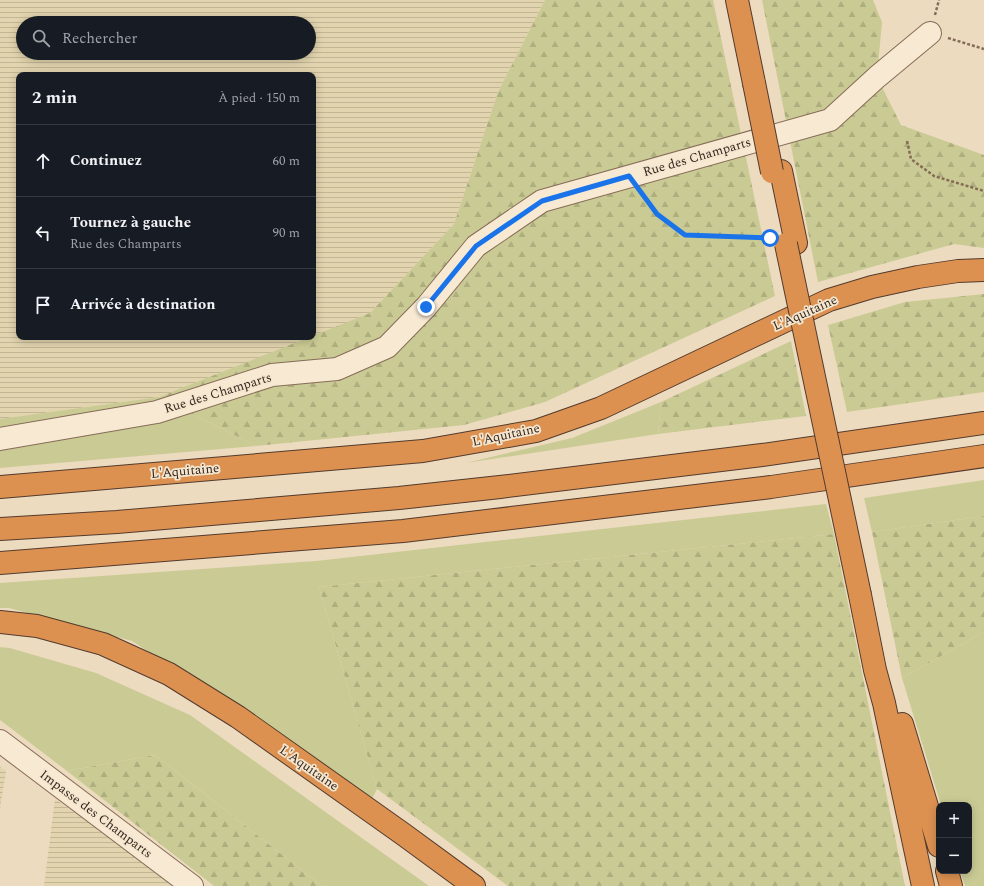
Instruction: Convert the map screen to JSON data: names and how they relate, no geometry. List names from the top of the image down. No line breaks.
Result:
{"streets":{"highway":["L'Aquitaine"],"street":["Rue des Champarts","Impasse des Champarts"]},"page":{"search":"Rechercher","heading":["2 min","À pied · 150 m"],"list":[["Continuez","60 m"],["Tournez à gauche","Rue des Champarts","90 m"],"Arrivée à destination"],"map_buttons":["+","−"]}}
